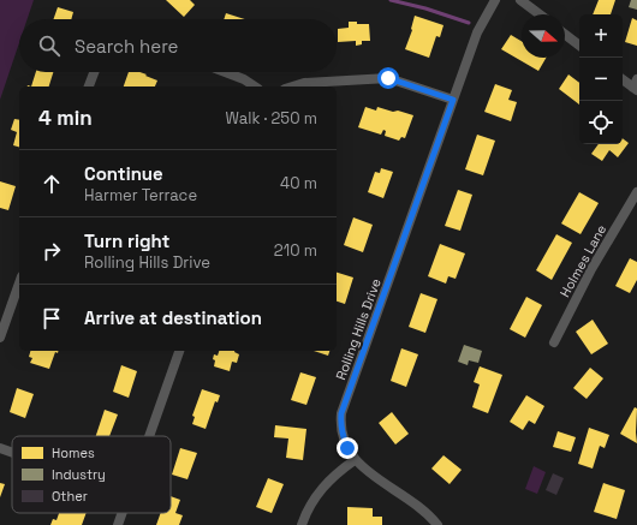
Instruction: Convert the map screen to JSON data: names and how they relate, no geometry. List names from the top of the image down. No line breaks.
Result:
{"streets":{"street":["Holmes Lane","Rolling Hills Drive"]},"legend":["Homes","Industry","Other"],"north":"right","page":{"map_buttons":["+","−"],"search":"Search here","heading":["4 min","Walk · 250 m"],"list":[["Continue","Harmer Terrace","40 m"],["Turn right","Rolling Hills Drive","210 m"],"Arrive at destination"]}}
